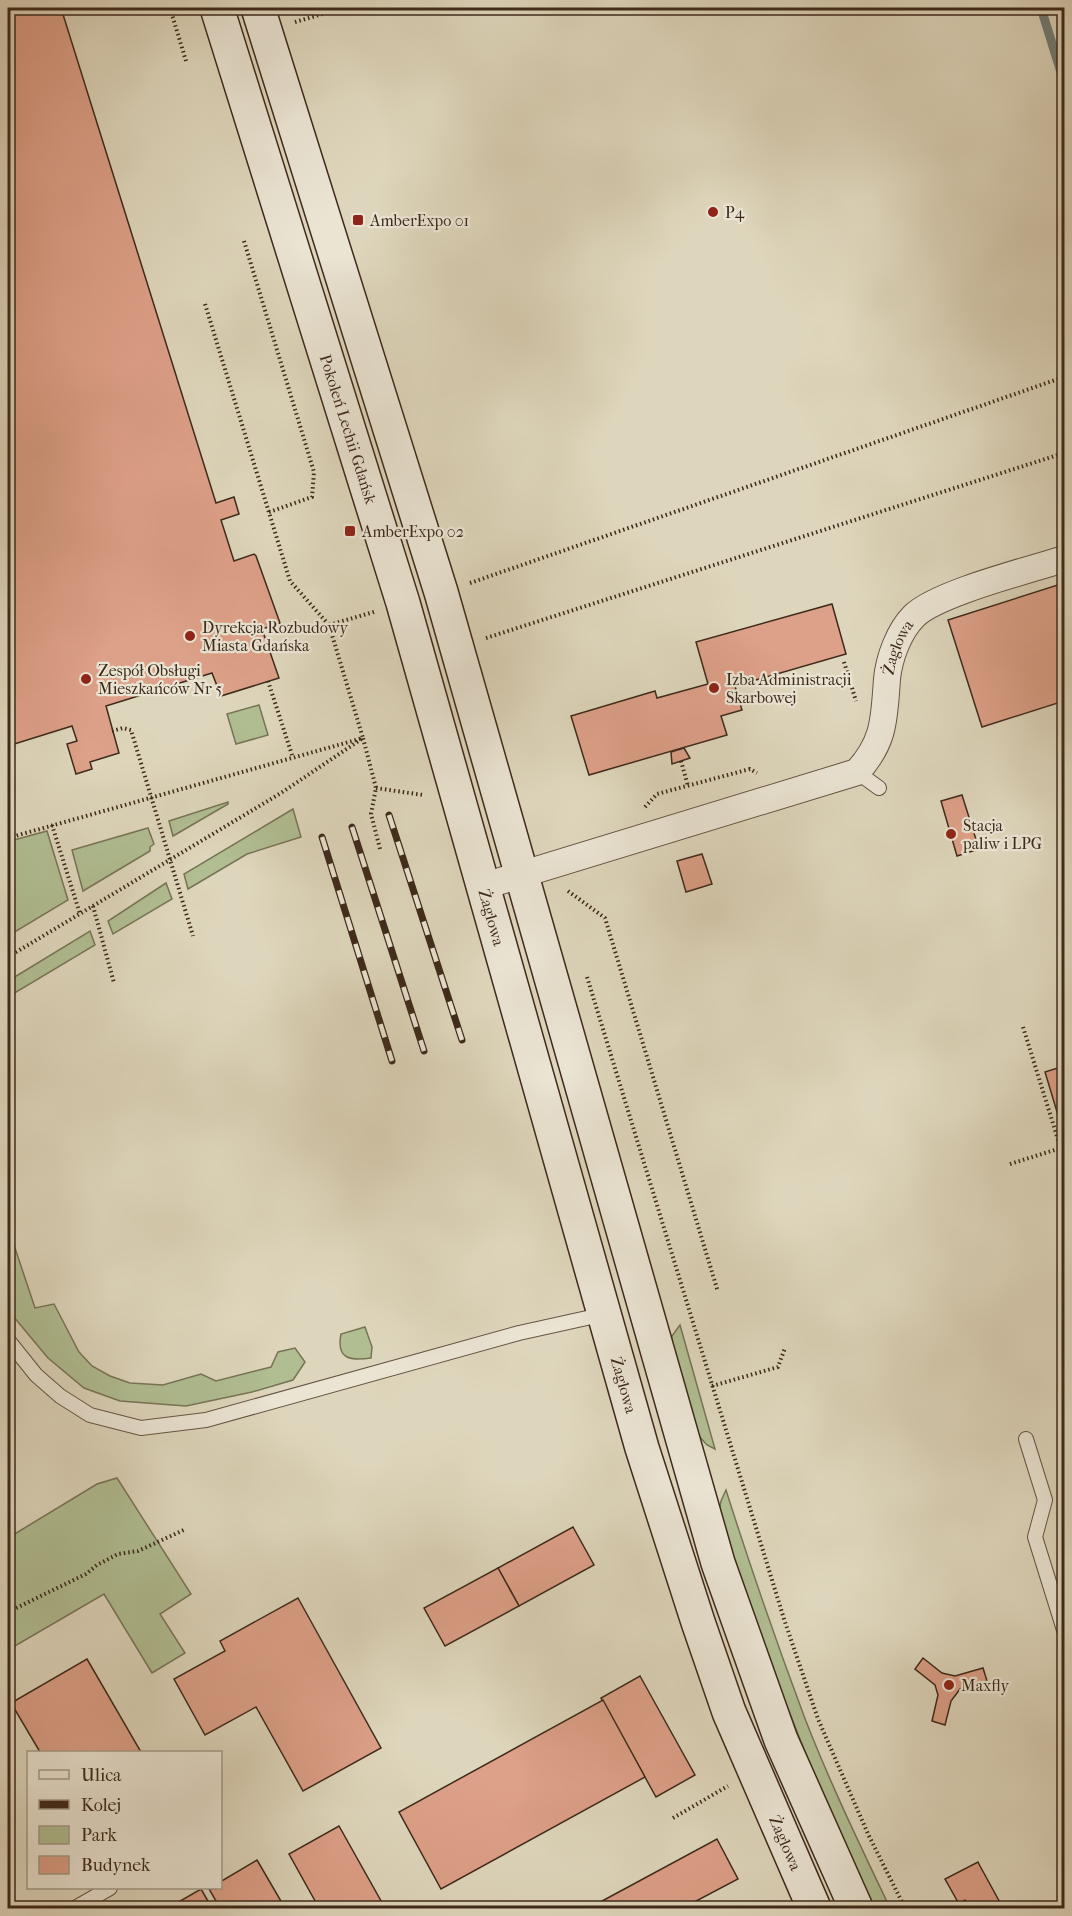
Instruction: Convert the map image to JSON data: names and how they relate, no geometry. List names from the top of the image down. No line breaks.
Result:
{"streets":{"street":["Pokoleń Lechii Gdańsk","Żaglowa"]},"crossings":[["Pokoleń Lechii Gdańsk","Żaglowa"]],"places":{"other":["P4","Dyrekcja Rozbudowy Miasta Gdańska","Zespół Obsługi Mieszkańców Nr 5","Izba Administracji Skarbowej","Stacja paliw i LPG","Maxfly"],"transit":["AmberExpo 01","AmberExpo 02"]},"legend":["Ulica","Kolej","Park","Budynek"]}
